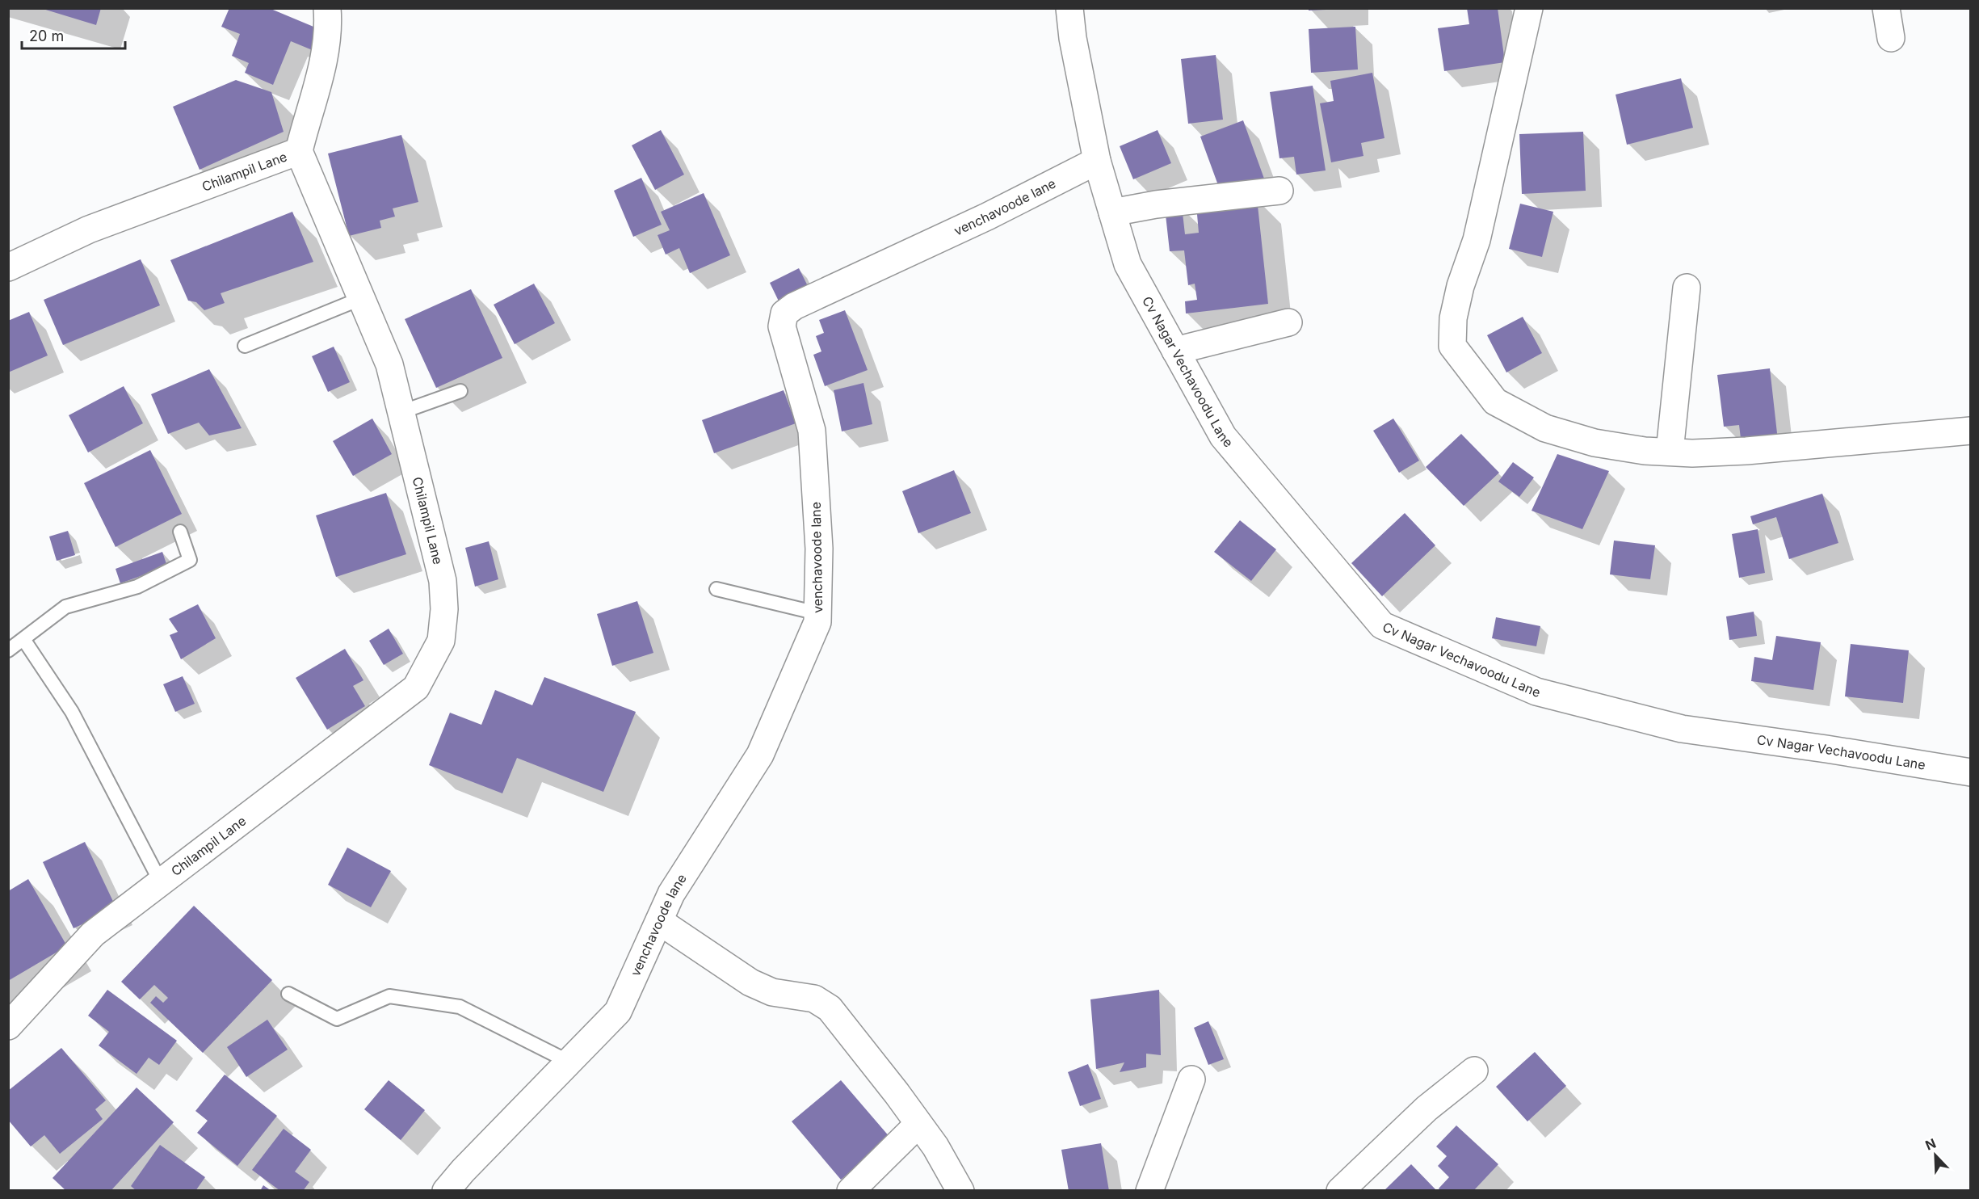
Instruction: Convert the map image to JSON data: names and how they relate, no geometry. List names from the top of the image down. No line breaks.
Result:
{"streets":{"street":["Chilampil Lane","venchavoode lane","Cv Nagar Vechavoodu Lane"]},"crossings":[["venchavoode lane","Cv Nagar Vechavoodu Lane"]],"scale_bar":"20 m","north":"top left"}
